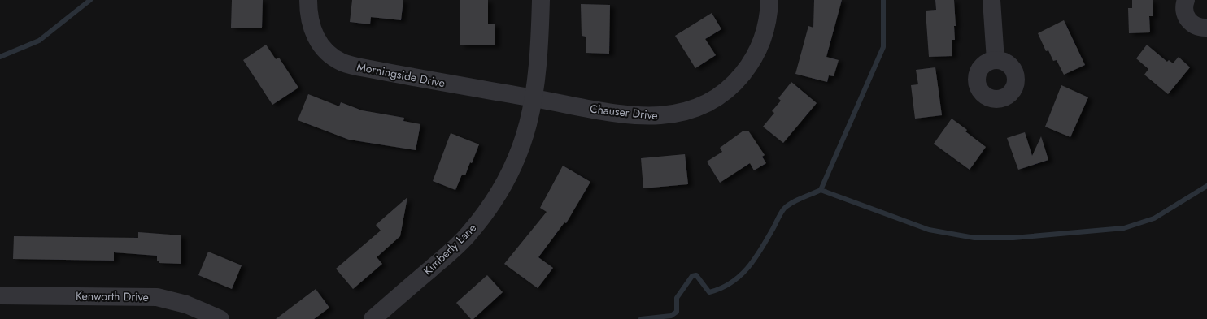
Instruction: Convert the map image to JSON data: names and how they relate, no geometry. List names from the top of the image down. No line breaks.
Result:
{"streets":{"street":["Morningside Drive","Chauser Drive","Kimberly Lane","Kenworth Drive"]},"crossings":[["Morningside Drive","Chauser Drive"],["Morningside Drive","Kimberly Lane"],["Chauser Drive","Kimberly Lane"]]}
